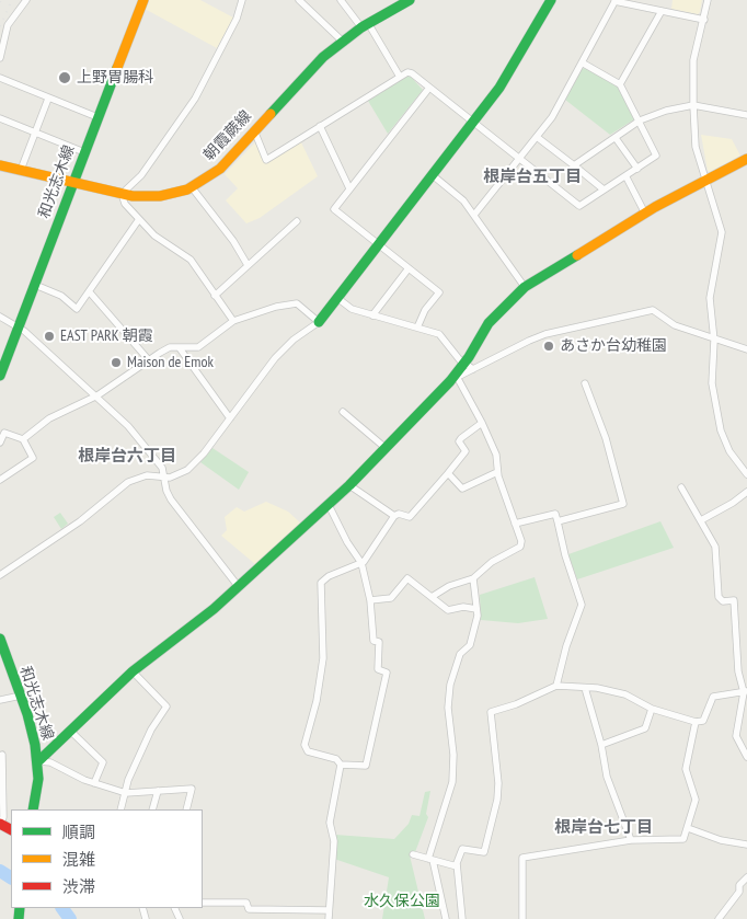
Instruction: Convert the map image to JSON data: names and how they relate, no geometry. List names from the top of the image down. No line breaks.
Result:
{"streets":{"street":["朝霞蕨線","和光志木線"]},"crossings":[["朝霞蕨線","和光志木線"]],"districts":["根岸台五丁目","根岸台六丁目","根岸台七丁目"],"parks":["水久保公園"],"places":["上野胃腸科","EAST PARK 朝霞","あさか台幼稚園","Maison de Emok"],"legend":["順調","混雑","渋滞"]}
